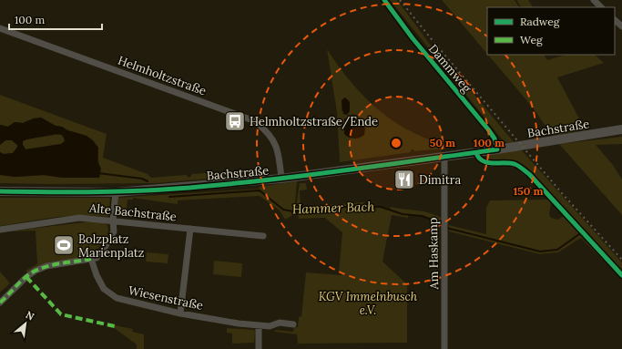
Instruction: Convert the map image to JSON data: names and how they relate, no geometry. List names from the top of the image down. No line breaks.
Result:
{"streets":{"street":["Dammweg","Helmholtzstraße","Bachstraße","Alte Bachstraße","Am Haskamp","Wiesenstraße"]},"crossings":[["Dammweg","Bachstraße"],["Helmholtzstraße","Bachstraße"],["Bachstraße","Am Haskamp"]],"water":["Hammer Bach"],"parks":["KGV Immelnbusch e.V."],"places":{"bus stop":["Helmholtzstraße/Ende"],"restaurant":["Dimitra"],"sports":["Bolzplatz Marienplatz"]},"legend":["Radweg","Weg"],"scale_bar":"100 m","north":"top right","rings":["50 m","100 m","150 m"]}
